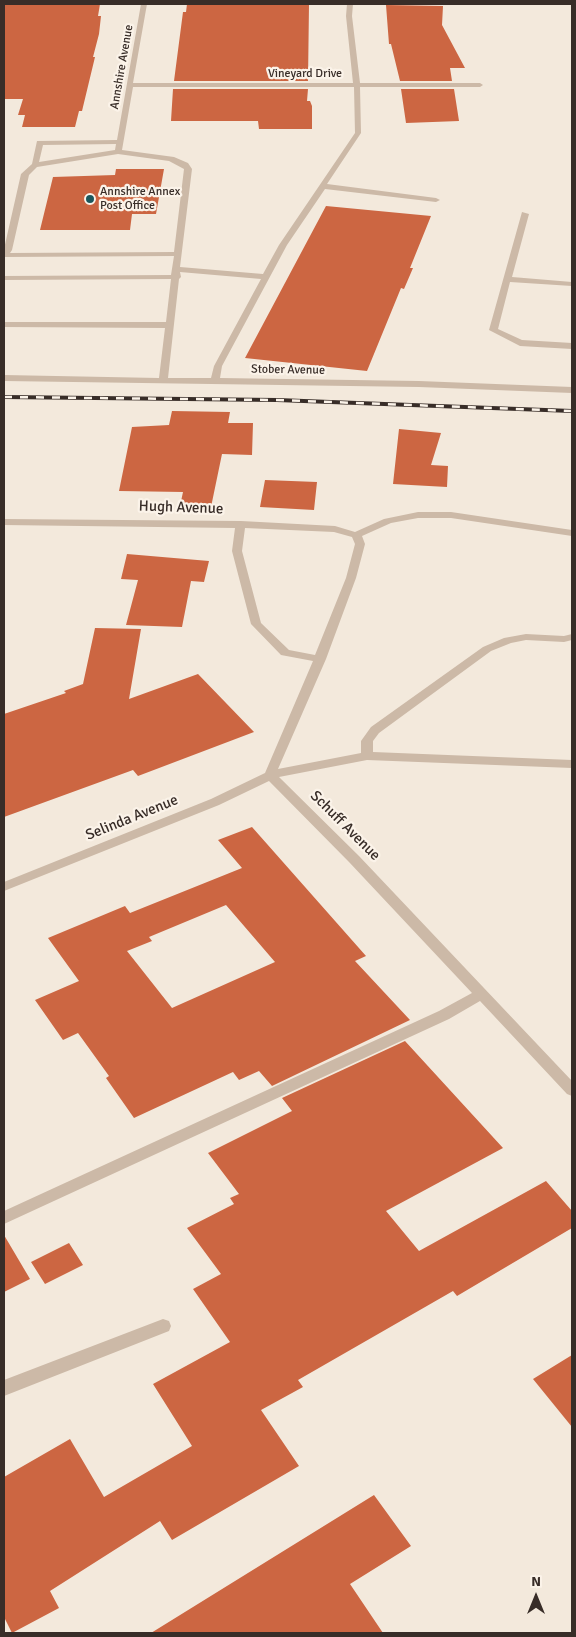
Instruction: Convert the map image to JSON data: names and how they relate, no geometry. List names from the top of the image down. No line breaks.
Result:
{"streets":{"street":["Annshire Avenue","Vineyard Drive","Stober Avenue","Hugh Avenue","Selinda Avenue","Schuff Avenue"]},"crossings":[["Annshire Avenue","Vineyard Drive"],["Selinda Avenue","Schuff Avenue"]],"places":["Annshire Annex Post Office"],"north":"top"}
